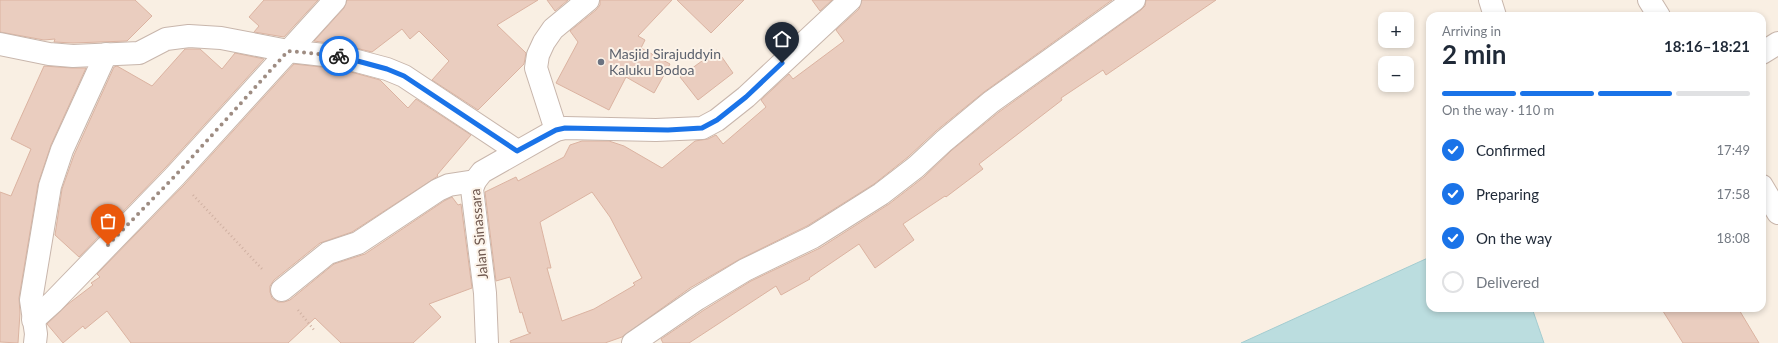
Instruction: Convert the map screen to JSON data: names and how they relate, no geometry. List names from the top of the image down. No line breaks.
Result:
{"streets":{"street":["Jalan Sinassara"]},"places":["Masjid Sirajuddyin Kaluku Bodoa"],"page":{"map_buttons":["+","−"],"heading":["2 min","Arriving in","18:16–18:21"],"bar":"On the way · 110 m","list":[["Confirmed","17:49"],["Preparing","17:58"],["On the way","18:08"],"Delivered"]}}
